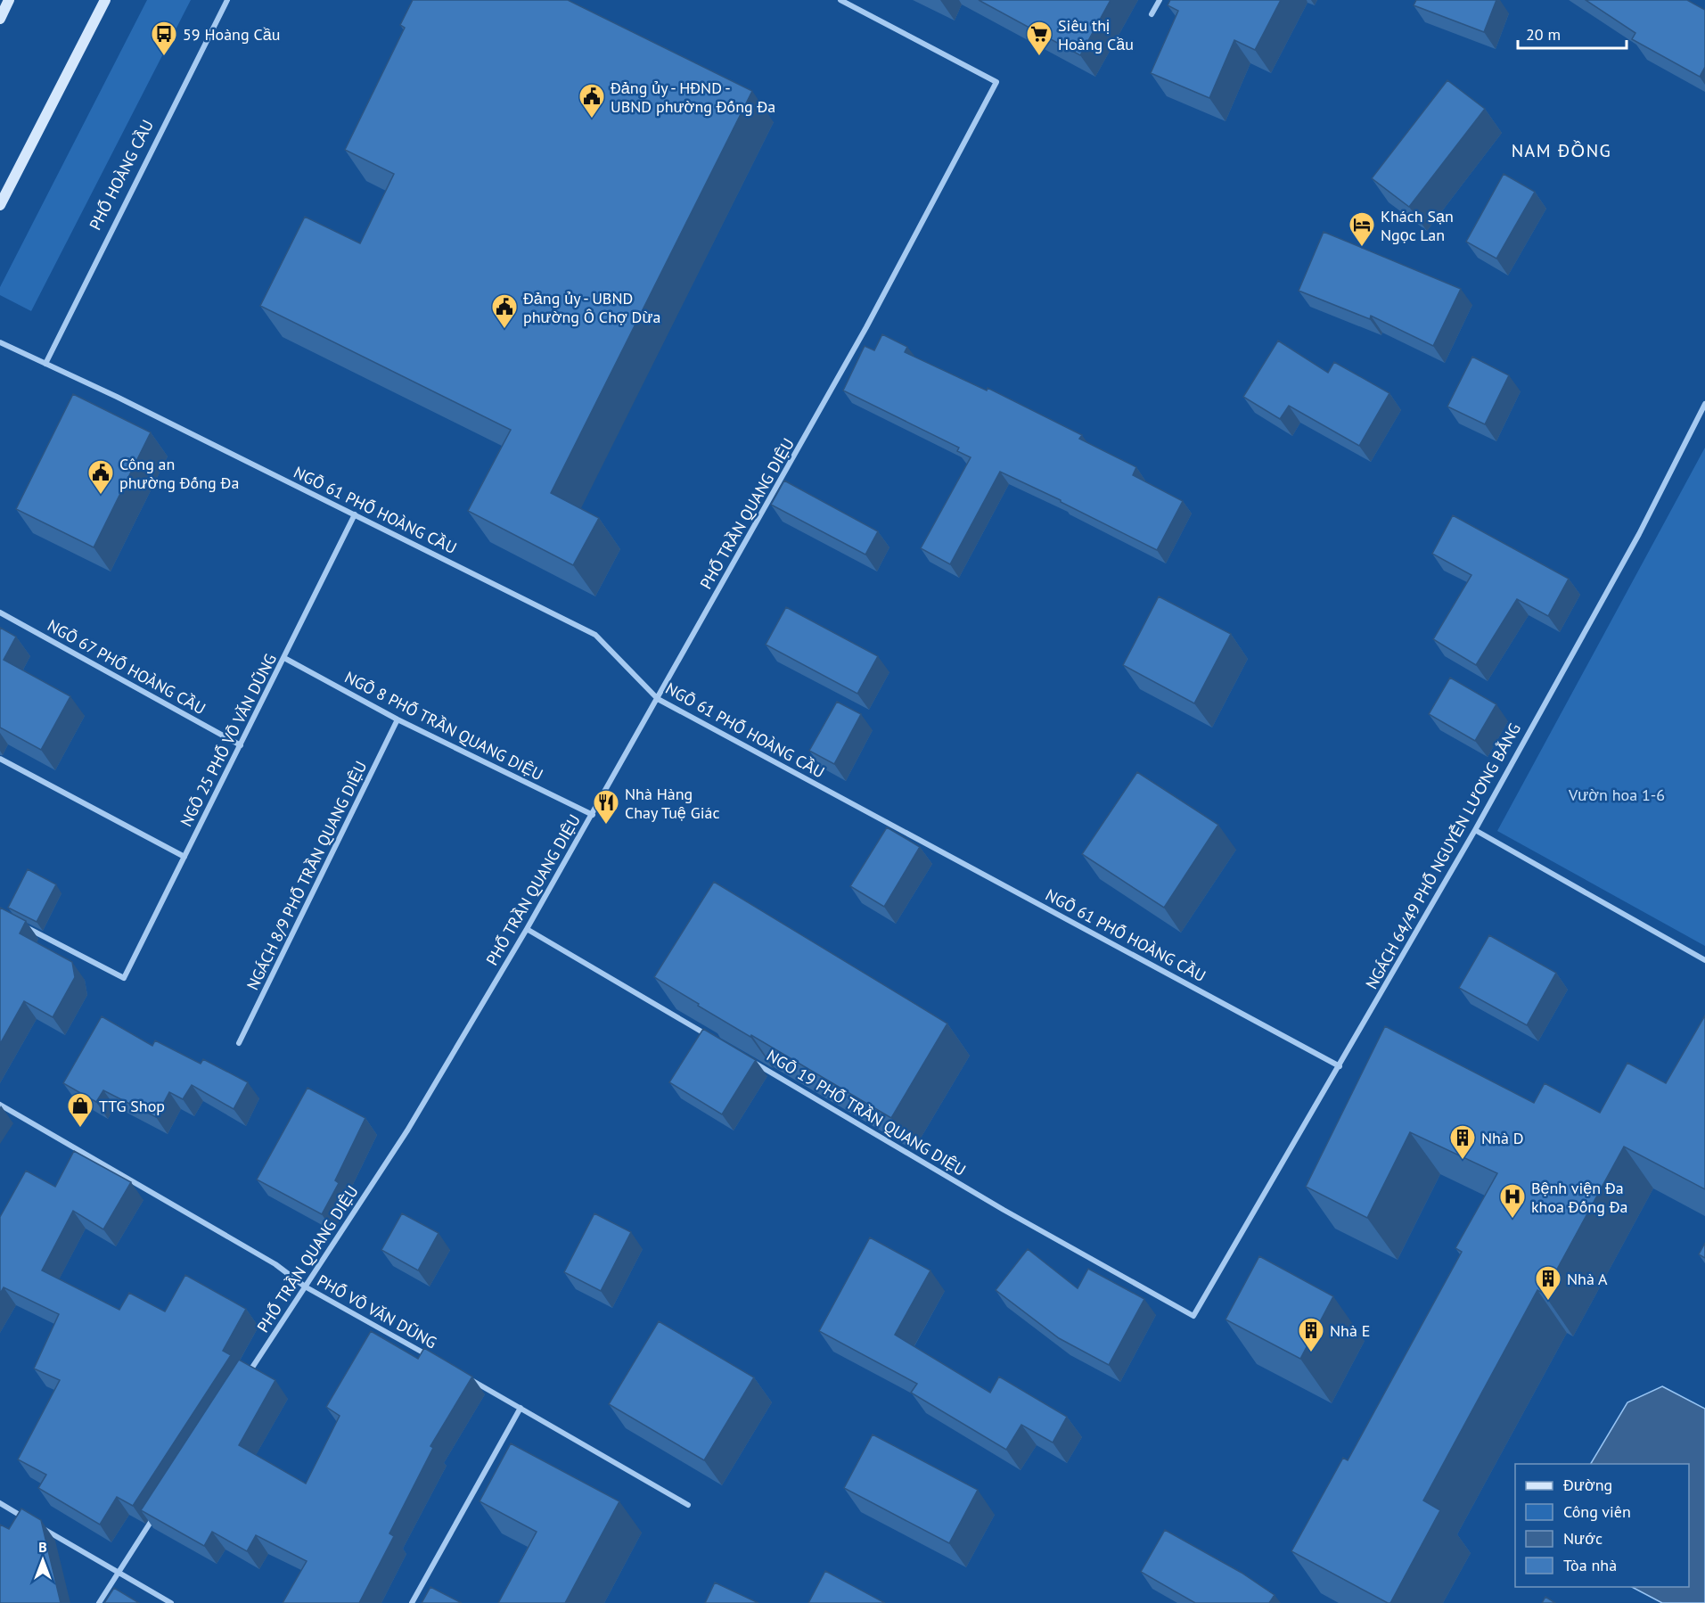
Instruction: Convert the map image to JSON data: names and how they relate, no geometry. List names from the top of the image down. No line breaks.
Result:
{"streets":{"street":["PHỐ HOÀNG CẦU","NGÕ 61 PHỐ HOÀNG CẦU","PHỐ TRẦN QUANG DIỆU","NGÕ 67 PHỐ HOÀNG CẦU","NGÕ 8 PHỐ TRẦN QUANG DIỆU","NGÕ 25 PHỐ VÕ VĂN DŨNG","NGÁCH 64/49 PHỐ NGUYỄN LƯƠNG BẰNG","NGÁCH 8/9 PHỐ TRẦN QUANG DIỆU","NGÕ 19 PHỐ TRẦN QUANG DIỆU","PHỐ VÕ VĂN DŨNG"]},"crossings":[["PHỐ HOÀNG CẦU","NGÕ 61 PHỐ HOÀNG CẦU"],["NGÕ 61 PHỐ HOÀNG CẦU","PHỐ TRẦN QUANG DIỆU"],["NGÕ 61 PHỐ HOÀNG CẦU","NGÕ 25 PHỐ VÕ VĂN DŨNG"],["NGÕ 61 PHỐ HOÀNG CẦU","NGÁCH 64/49 PHỐ NGUYỄN LƯƠNG BẰNG"],["PHỐ TRẦN QUANG DIỆU","NGÕ 8 PHỐ TRẦN QUANG DIỆU"],["PHỐ TRẦN QUANG DIỆU","PHỐ VÕ VĂN DŨNG"],["NGÕ 67 PHỐ HOÀNG CẦU","NGÕ 25 PHỐ VÕ VĂN DŨNG"],["NGÕ 8 PHỐ TRẦN QUANG DIỆU","NGÕ 25 PHỐ VÕ VĂN DŨNG"],["NGÕ 8 PHỐ TRẦN QUANG DIỆU","NGÁCH 8/9 PHỐ TRẦN QUANG DIỆU"],["NGÁCH 64/49 PHỐ NGUYỄN LƯƠNG BẰNG","NGÕ 19 PHỐ TRẦN QUANG DIỆU"]],"districts":["NAM ĐỒNG"],"parks":["Vườn hoa 1-6"],"places":{"bus stop":["59 Hoàng Cầu"],"supermarket":["Siêu thị Hoàng Cầu"],"public building":["Đảng ủy - HĐND - UBND phường Đống Đa","Đảng ủy - UBND phường Ô Chợ Dừa","Công an phường Đống Đa"],"hotel":["Khách Sạn Ngọc Lan"],"restaurant":["Nhà Hàng Chay Tuệ Giác"],"shop":["TTG Shop"],"building":["Nhà D","Nhà A","Nhà E"],"hospital":["Bệnh viện Đa khoa Đống Đa"]},"legend":["Đường","Công viên","Nước","Tòa nhà"],"scale_bar":"20 m","north":"top"}
